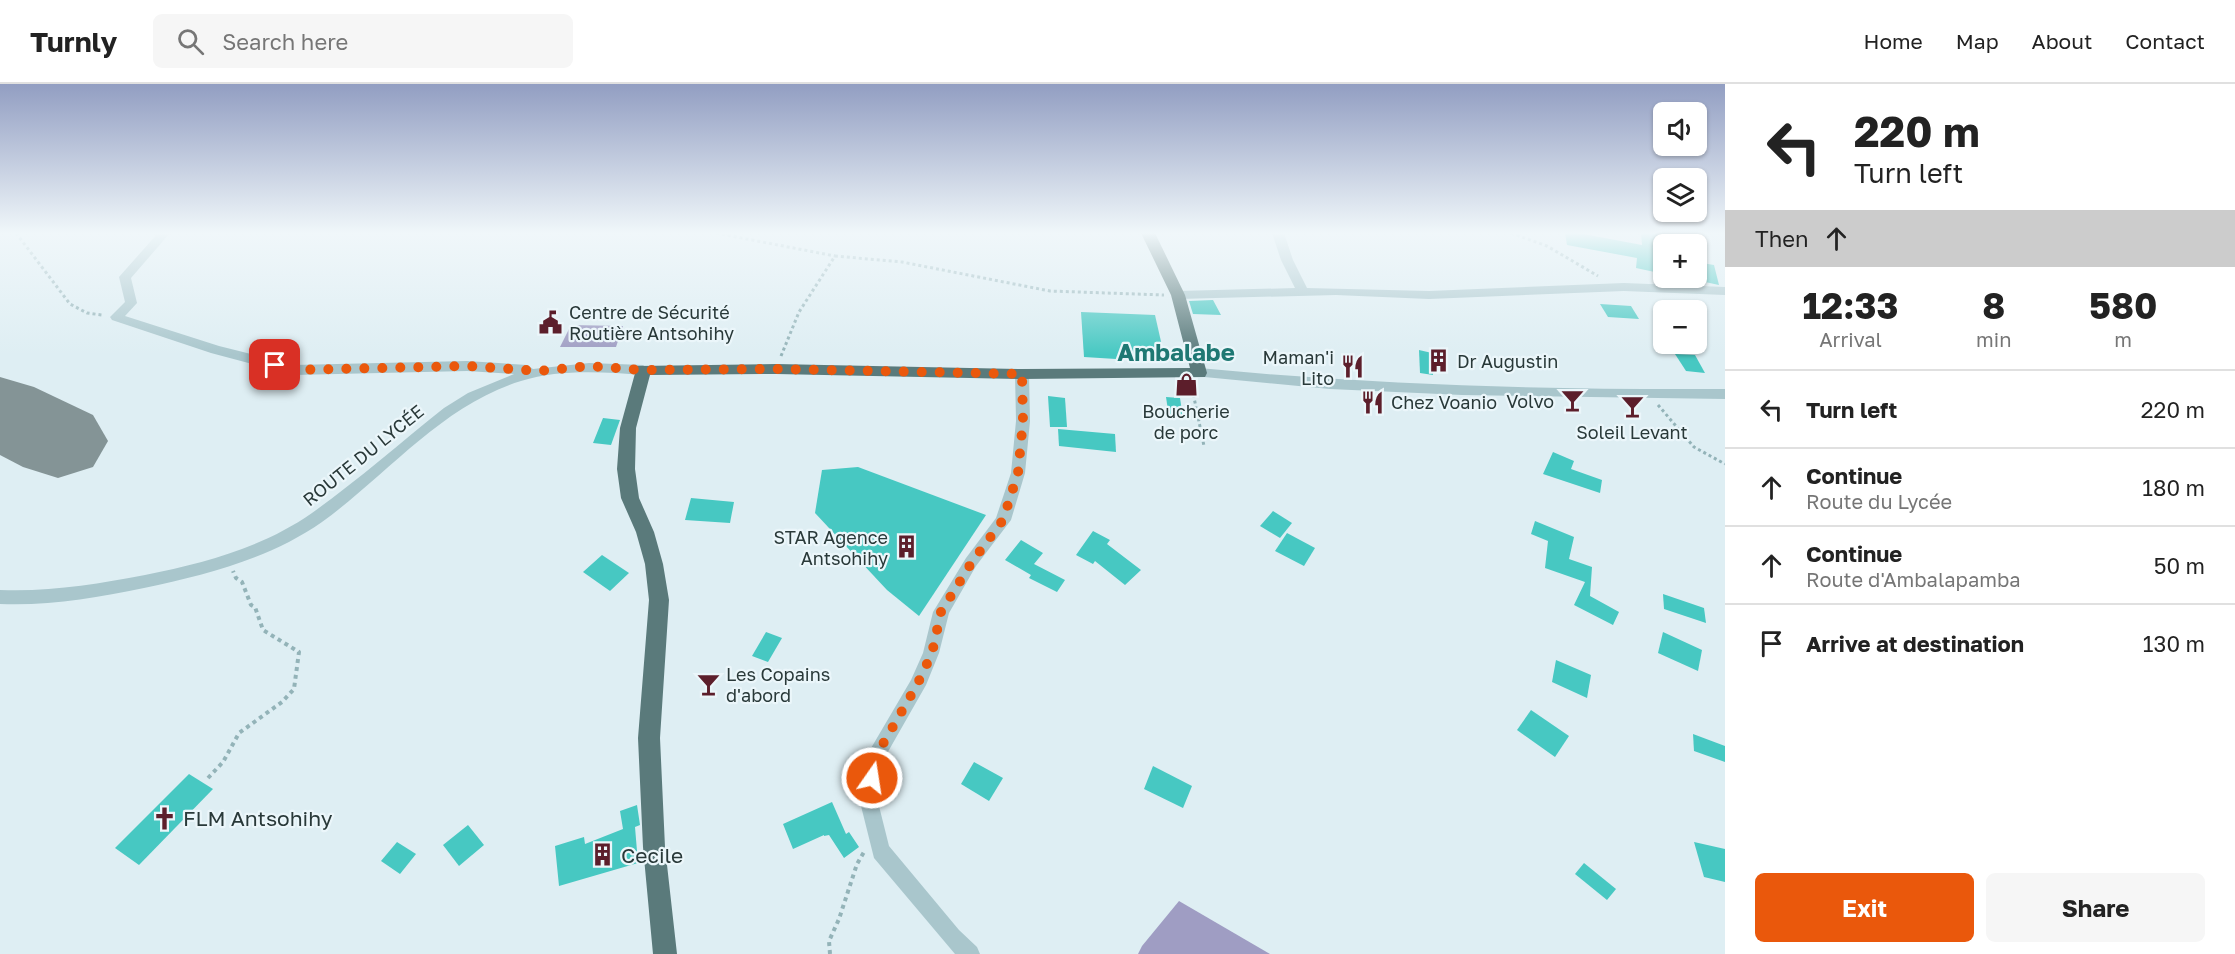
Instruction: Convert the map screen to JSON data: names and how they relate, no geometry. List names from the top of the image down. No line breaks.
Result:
{"streets":{"street":["ROUTE DU LYCÉE"]},"districts":["Ambalabe"],"places":{"public building":["Centre de Sécurité Routière Antsohihy"],"building":["Dr Augustin","STAR Agence Antsohihy","Cecile"],"restaurant":["Maman'i Lito","Chez Voanio"],"shop":["Boucherie de porc"],"bar":["Volvo","Soleil Levant","Les Copains d'abord"],"church":["FLM Antsohihy"]},"page":{"header":"Turnly","search":"Search here","nav":["Home","Map","About","Contact"],"turn":["220 m","Turn left"],"map_buttons":["+","−"],"then":"Then","eta":["12:33","Arrival","8","min","580","m"],"list":[{"name":"Turn left","value":"220 m"},{"name":"Continue","note":"Route du Lycée","value":"180 m"},{"name":"Continue","note":"Route d'Ambalapamba","value":"50 m"},{"name":"Arrive at destination","value":"130 m"}],"buttons":["Exit","Share"]}}
